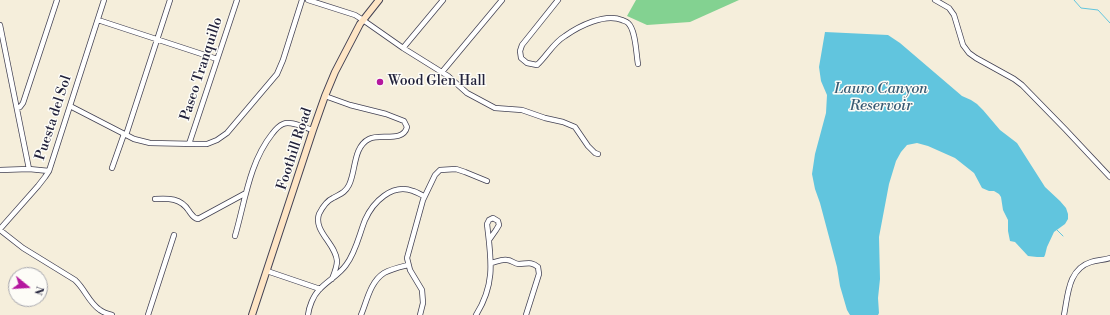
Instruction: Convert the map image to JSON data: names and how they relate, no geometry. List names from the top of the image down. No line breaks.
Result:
{"streets":{"main road":["Foothill Road"],"street":["Paseo Tranquillo","Puesta del Sol"]},"water":["Lauro Canyon Reservoir"],"places":["Wood Glen Hall"],"north":"right"}
